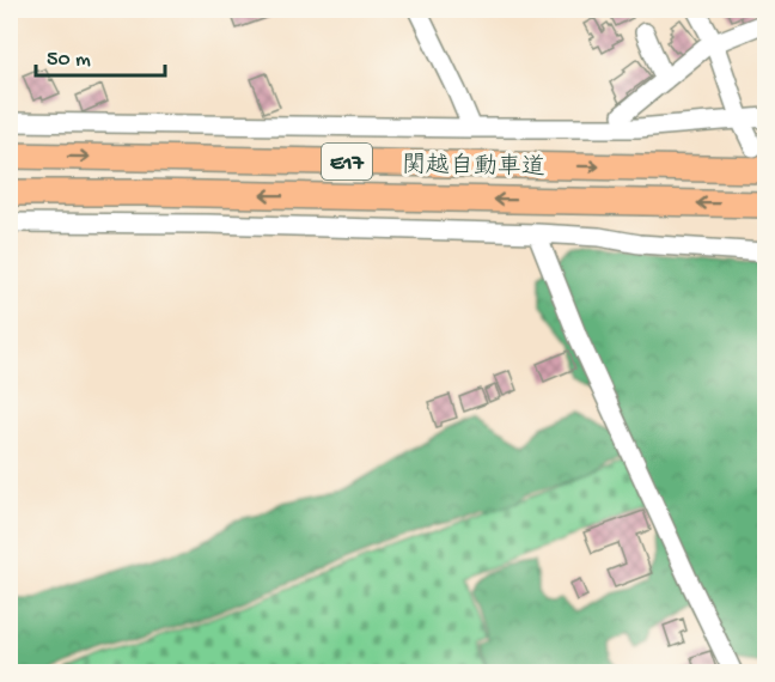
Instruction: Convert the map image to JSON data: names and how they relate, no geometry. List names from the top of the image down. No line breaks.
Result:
{"streets":{"highway":["E17","関越自動車道"]},"scale_bar":"50 m"}
